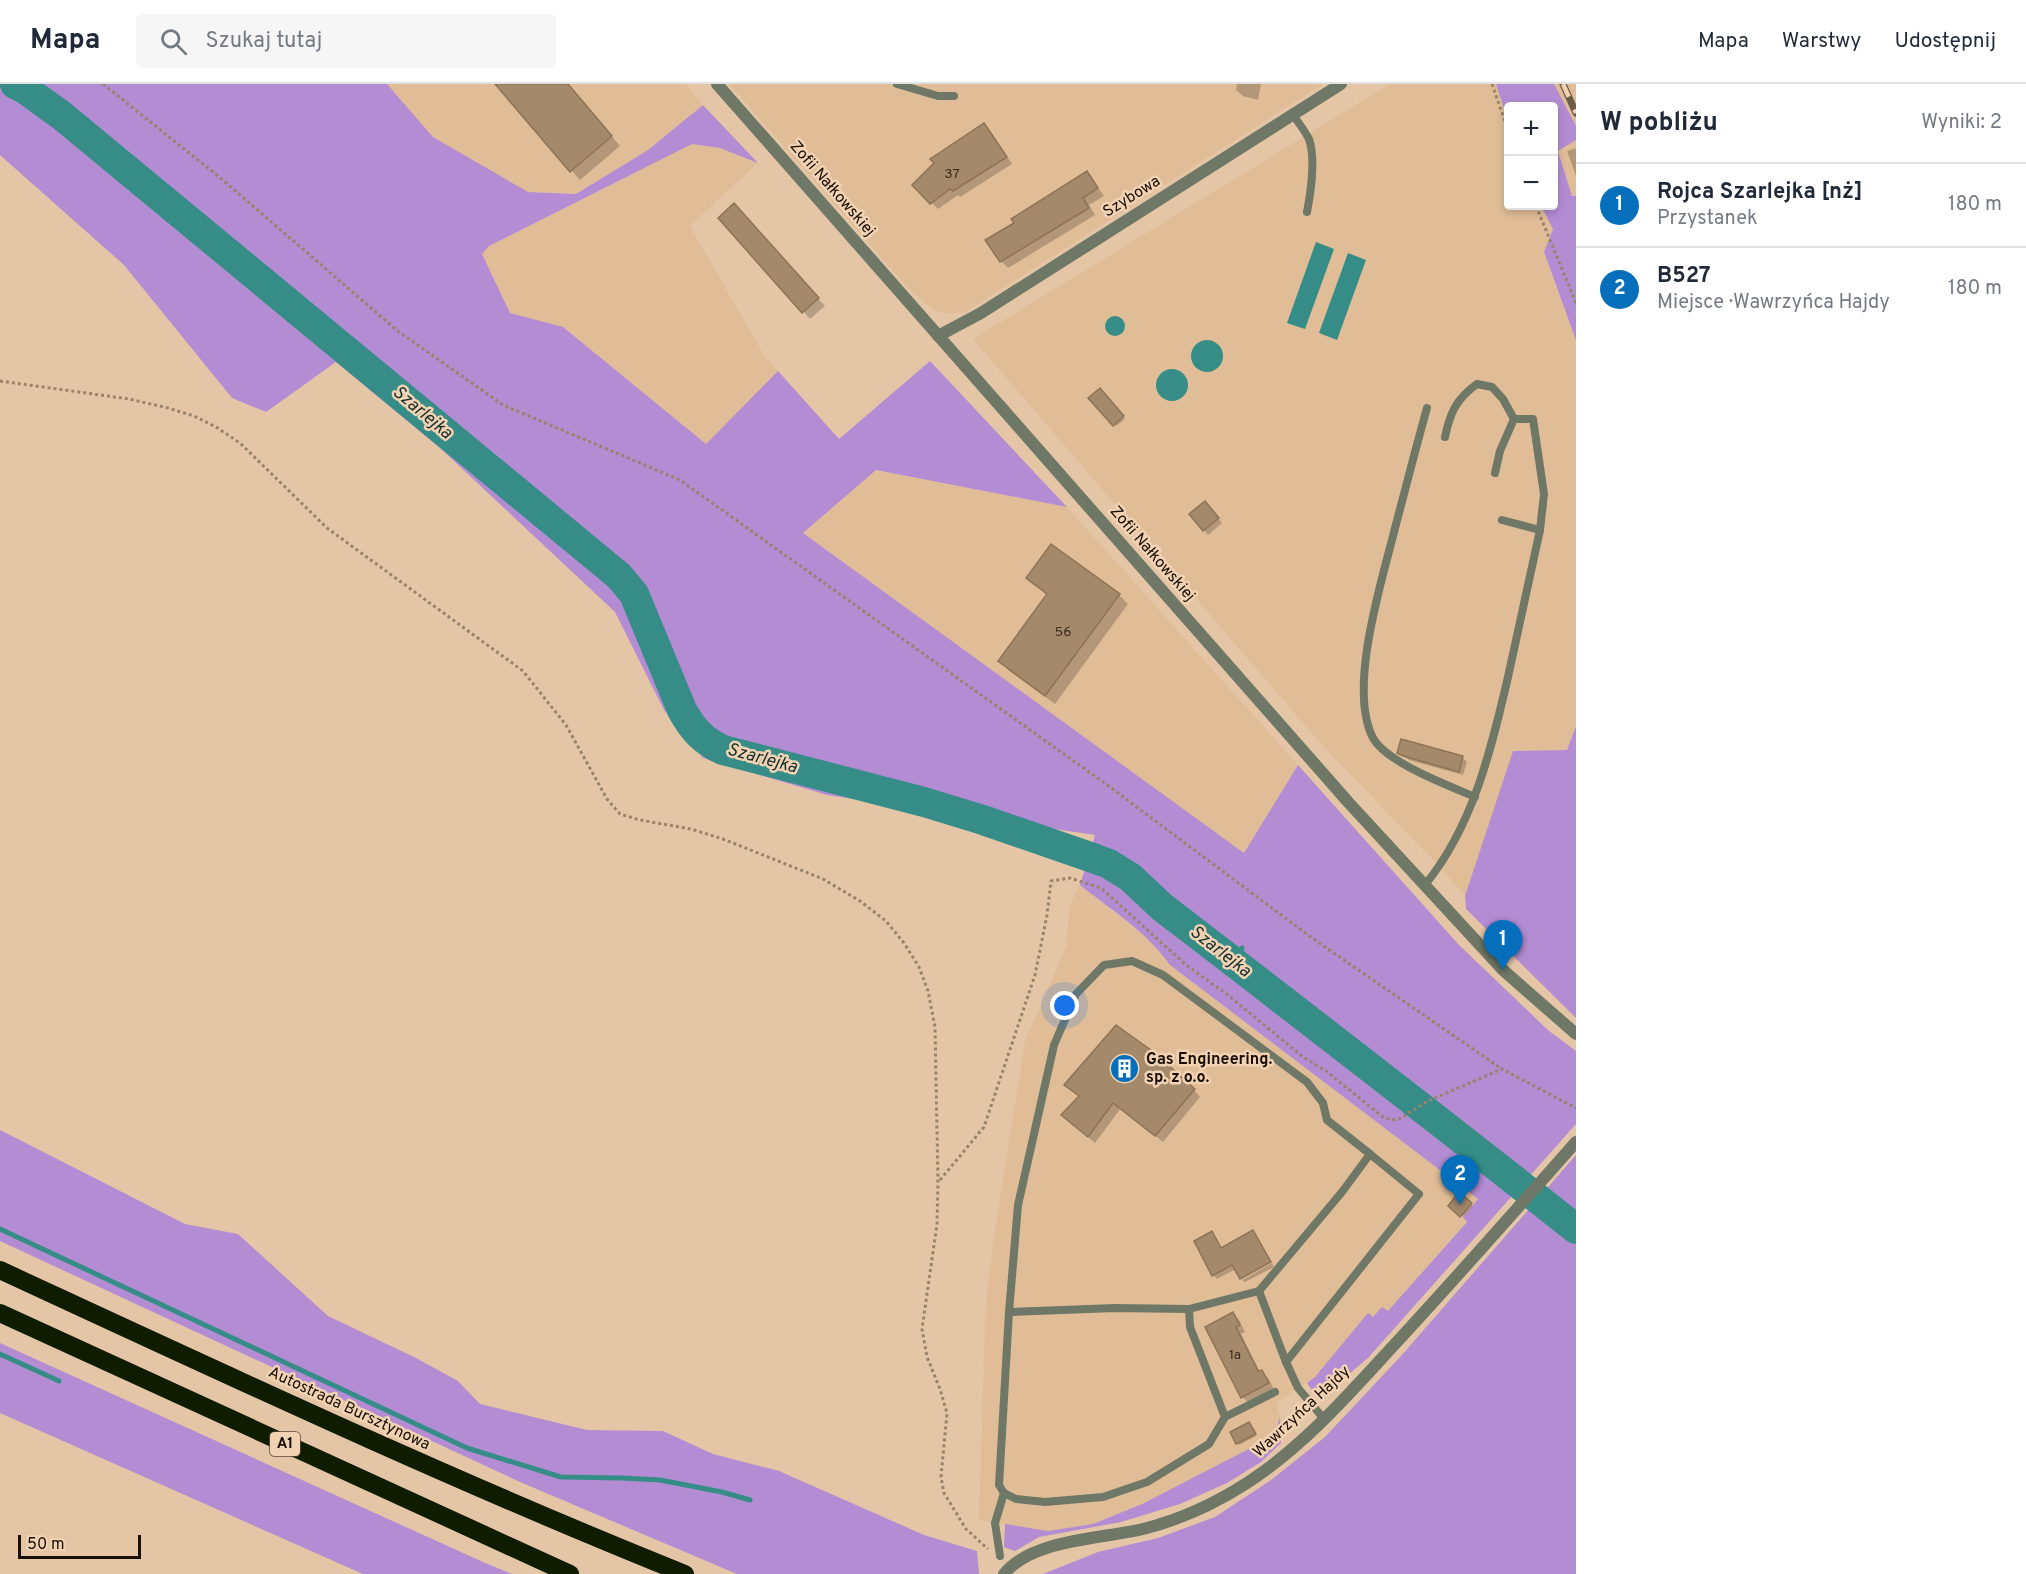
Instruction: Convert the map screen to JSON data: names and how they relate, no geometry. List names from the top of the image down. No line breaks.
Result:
{"streets":{"highway":["Autostrada Bursztynowa","A1"],"street":["Zofii Nałkowskiej","Szybowa","Wawrzyńca Hajdy"]},"crossings":[["Zofii Nałkowskiej","Szybowa"]],"water":["Szarlejka"],"places":{"building":["Gas Engineering. sp. z o.o."]},"house_numbers":["37","56","1a"],"scale_bar":"50 m","page":{"header":"Mapa","search":"Szukaj tutaj","nav":["Mapa","Warstwy","Udostępnij"],"heading":["W pobliżu","Wyniki: 2"],"map_buttons":["+","−"],"list":[{"mark":"1","name":"Rojca Szarlejka [nż]","note":"Przystanek","value":"180 m"},{"mark":"2","name":"B527","note":"Miejsce · Wawrzyńca Hajdy","value":"180 m"}],"pins":["1","2"],"scale":"50 m"}}
